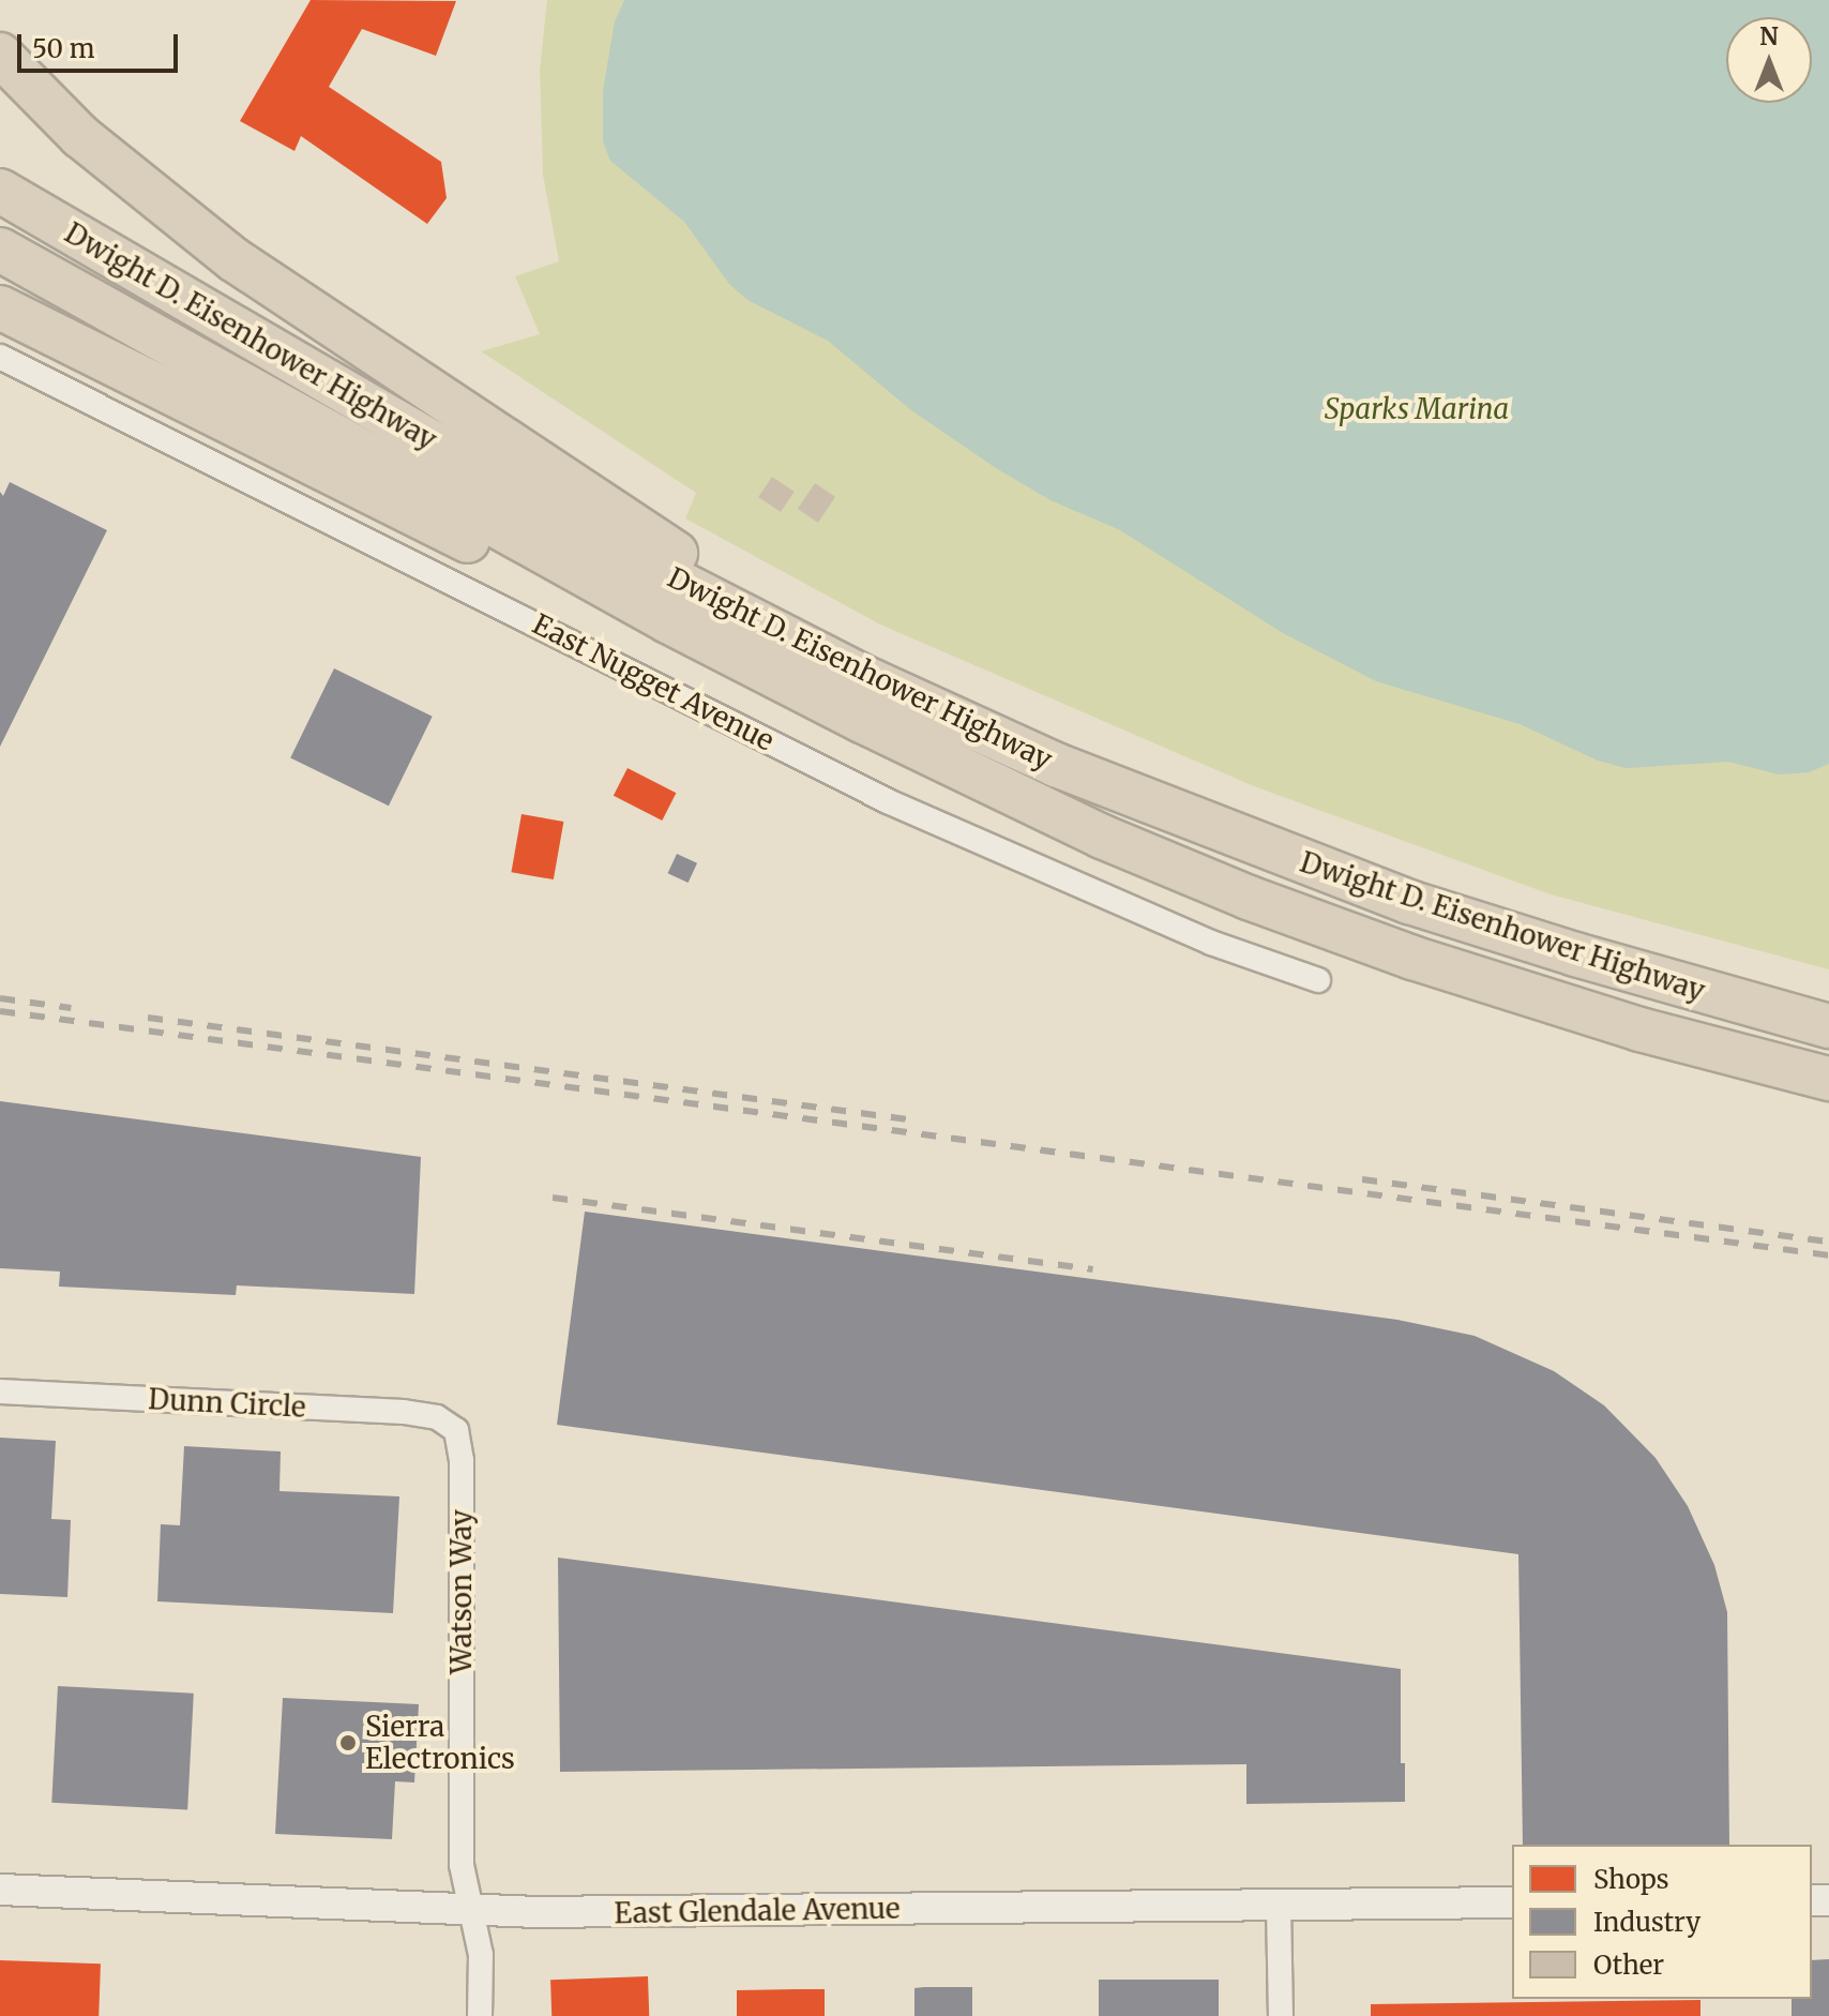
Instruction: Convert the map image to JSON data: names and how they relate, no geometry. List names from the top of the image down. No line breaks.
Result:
{"streets":{"highway":["Dwight D. Eisenhower Highway"],"street":["East Nugget Avenue","Dunn Circle","Watson Way","East Glendale Avenue"]},"crossings":[["Dunn Circle","Watson Way"],["Watson Way","East Glendale Avenue"]],"parks":["Sparks Marina"],"places":["Sierra Electronics"],"legend":["Shops","Industry","Other"],"scale_bar":"50 m","north":"top"}
